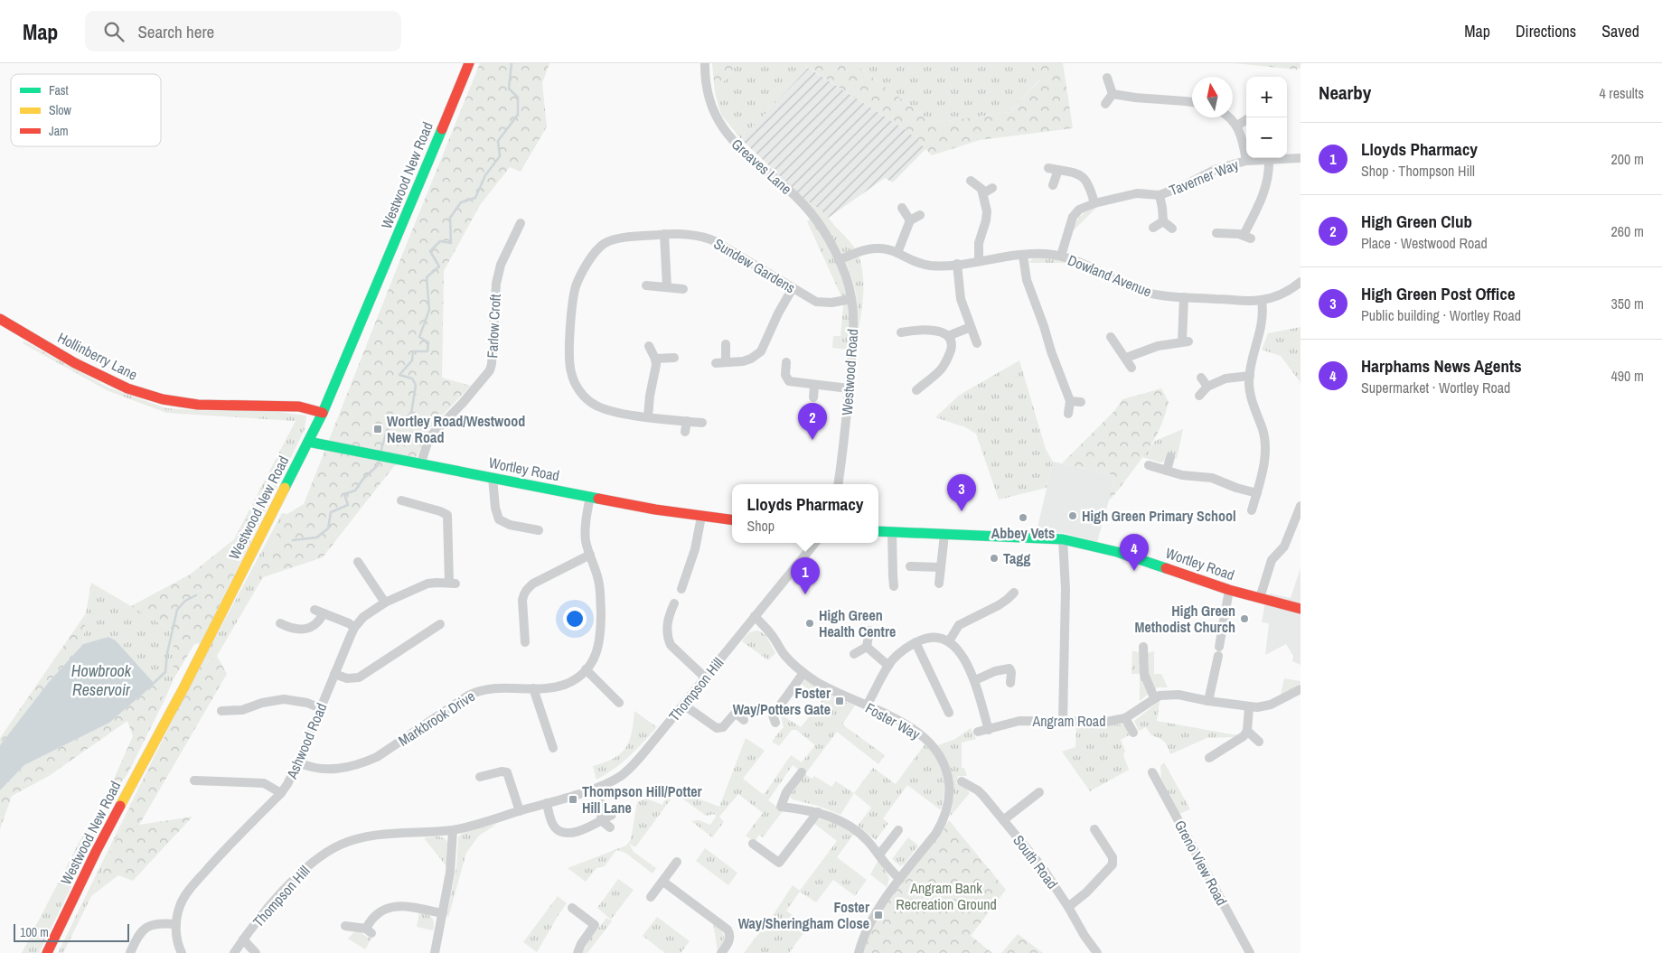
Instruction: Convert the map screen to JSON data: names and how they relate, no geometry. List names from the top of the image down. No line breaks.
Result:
{"streets":{"main road":["Westwood New Road","Hollinberry Lane","Wortley Road"],"street":["Greaves Lane","Taverner Way","Sundew Gardens","Dowland Avenue","Farlow Croft","Westwood Road","Thompson Hill","Markbrook Drive","Foster Way","Angram Road","Ashwood Road","South Road","Greno View Road"]},"crossings":[["Greaves Lane","Dowland Avenue"],["Greaves Lane","Westwood Road"],["Westwood New Road","Hollinberry Lane"],["Westwood New Road","Wortley Road"],["Taverner Way","Dowland Avenue"],["Sundew Gardens","Westwood Road"],["Dowland Avenue","Westwood Road"],["Farlow Croft","Wortley Road"],["Wortley Road","Markbrook Drive"],["Thompson Hill","Foster Way"],["Markbrook Drive","Ashwood Road"]],"water":["Howbrook Reservoir"],"parks":["Angram Bank Recreation Ground"],"places":{"transit":["Wortley Road/Westwood New Road","Foster Way/Potters Gate","Thompson Hill/Potter Hill Lane","Foster Way/Sheringham Close"],"other":["High Green Primary School","Abbey Vets","Tagg","High Green Methodist Church","High Green Health Centre"]},"legend":["Fast","Slow","Jam"],"scale_bar":"100 m","north":"top","page":{"header":"Map","search":"Search here","nav":["Map","Directions","Saved"],"heading":["Nearby","4 results"],"map_buttons":["+","−"],"list":[{"mark":"1","name":"Lloyds Pharmacy","note":"Shop · Thompson Hill","value":"200 m"},{"mark":"2","name":"High Green Club","note":"Place · Westwood Road","value":"260 m"},{"mark":"3","name":"High Green Post Office","note":"Public building · Wortley Road","value":"350 m"},{"mark":"4","name":"Harphams News Agents","note":"Supermarket · Wortley Road","value":"490 m"}],"pins":["2","3","4","1"],"popup":["Lloyds Pharmacy","Shop"],"scale":"100 m"}}
